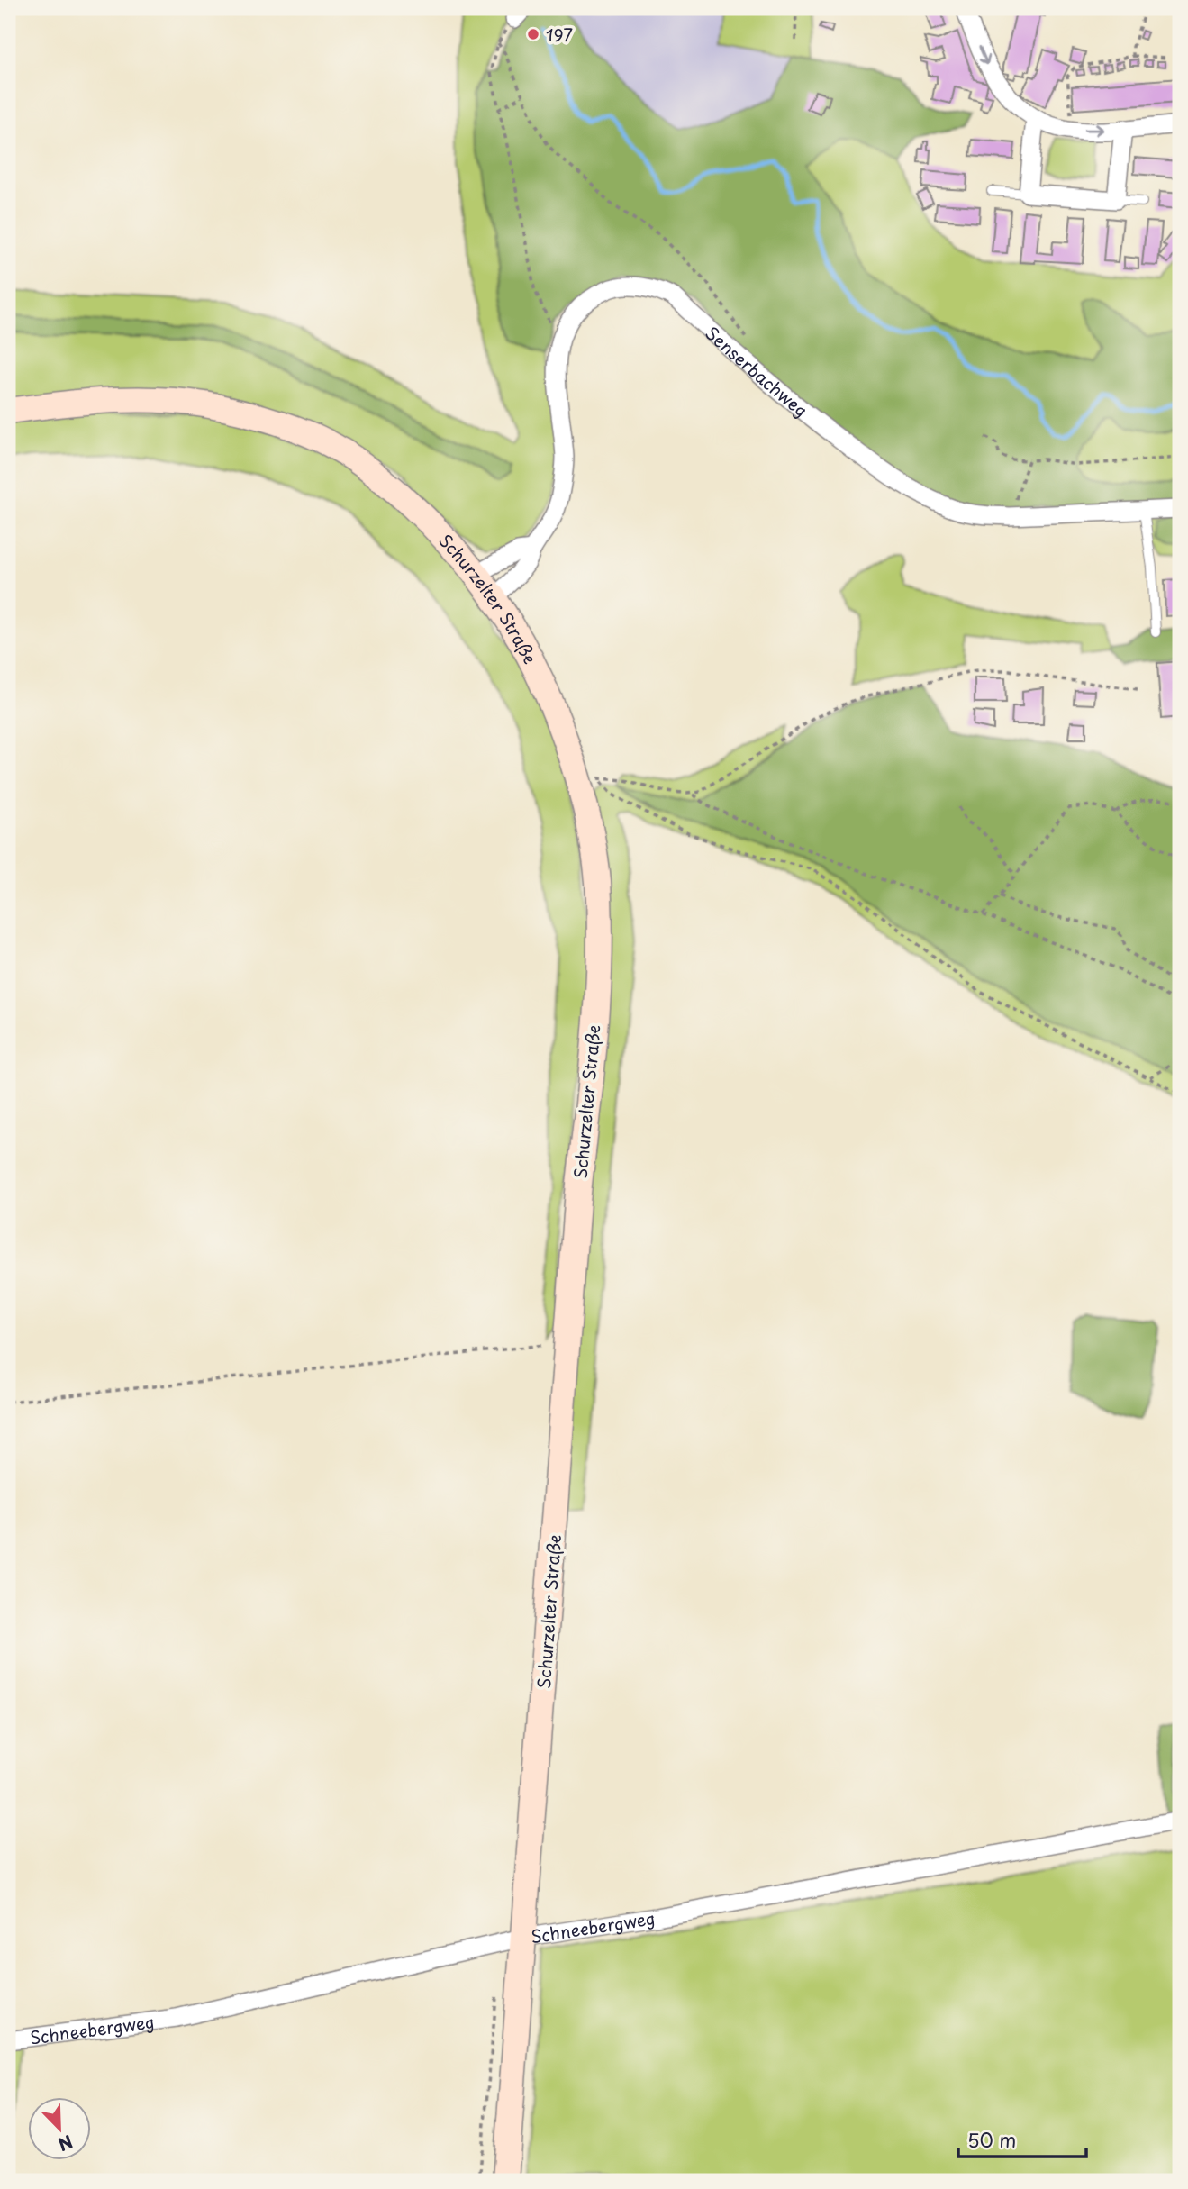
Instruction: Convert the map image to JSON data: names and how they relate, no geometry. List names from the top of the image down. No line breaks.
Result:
{"streets":{"street":["Senserbachweg","Schurzelter Straße","Schneebergweg"]},"crossings":[["Senserbachweg","Schurzelter Straße"],["Schurzelter Straße","Schneebergweg"]],"places":["197"],"scale_bar":"50 m","north":"bottom right"}
